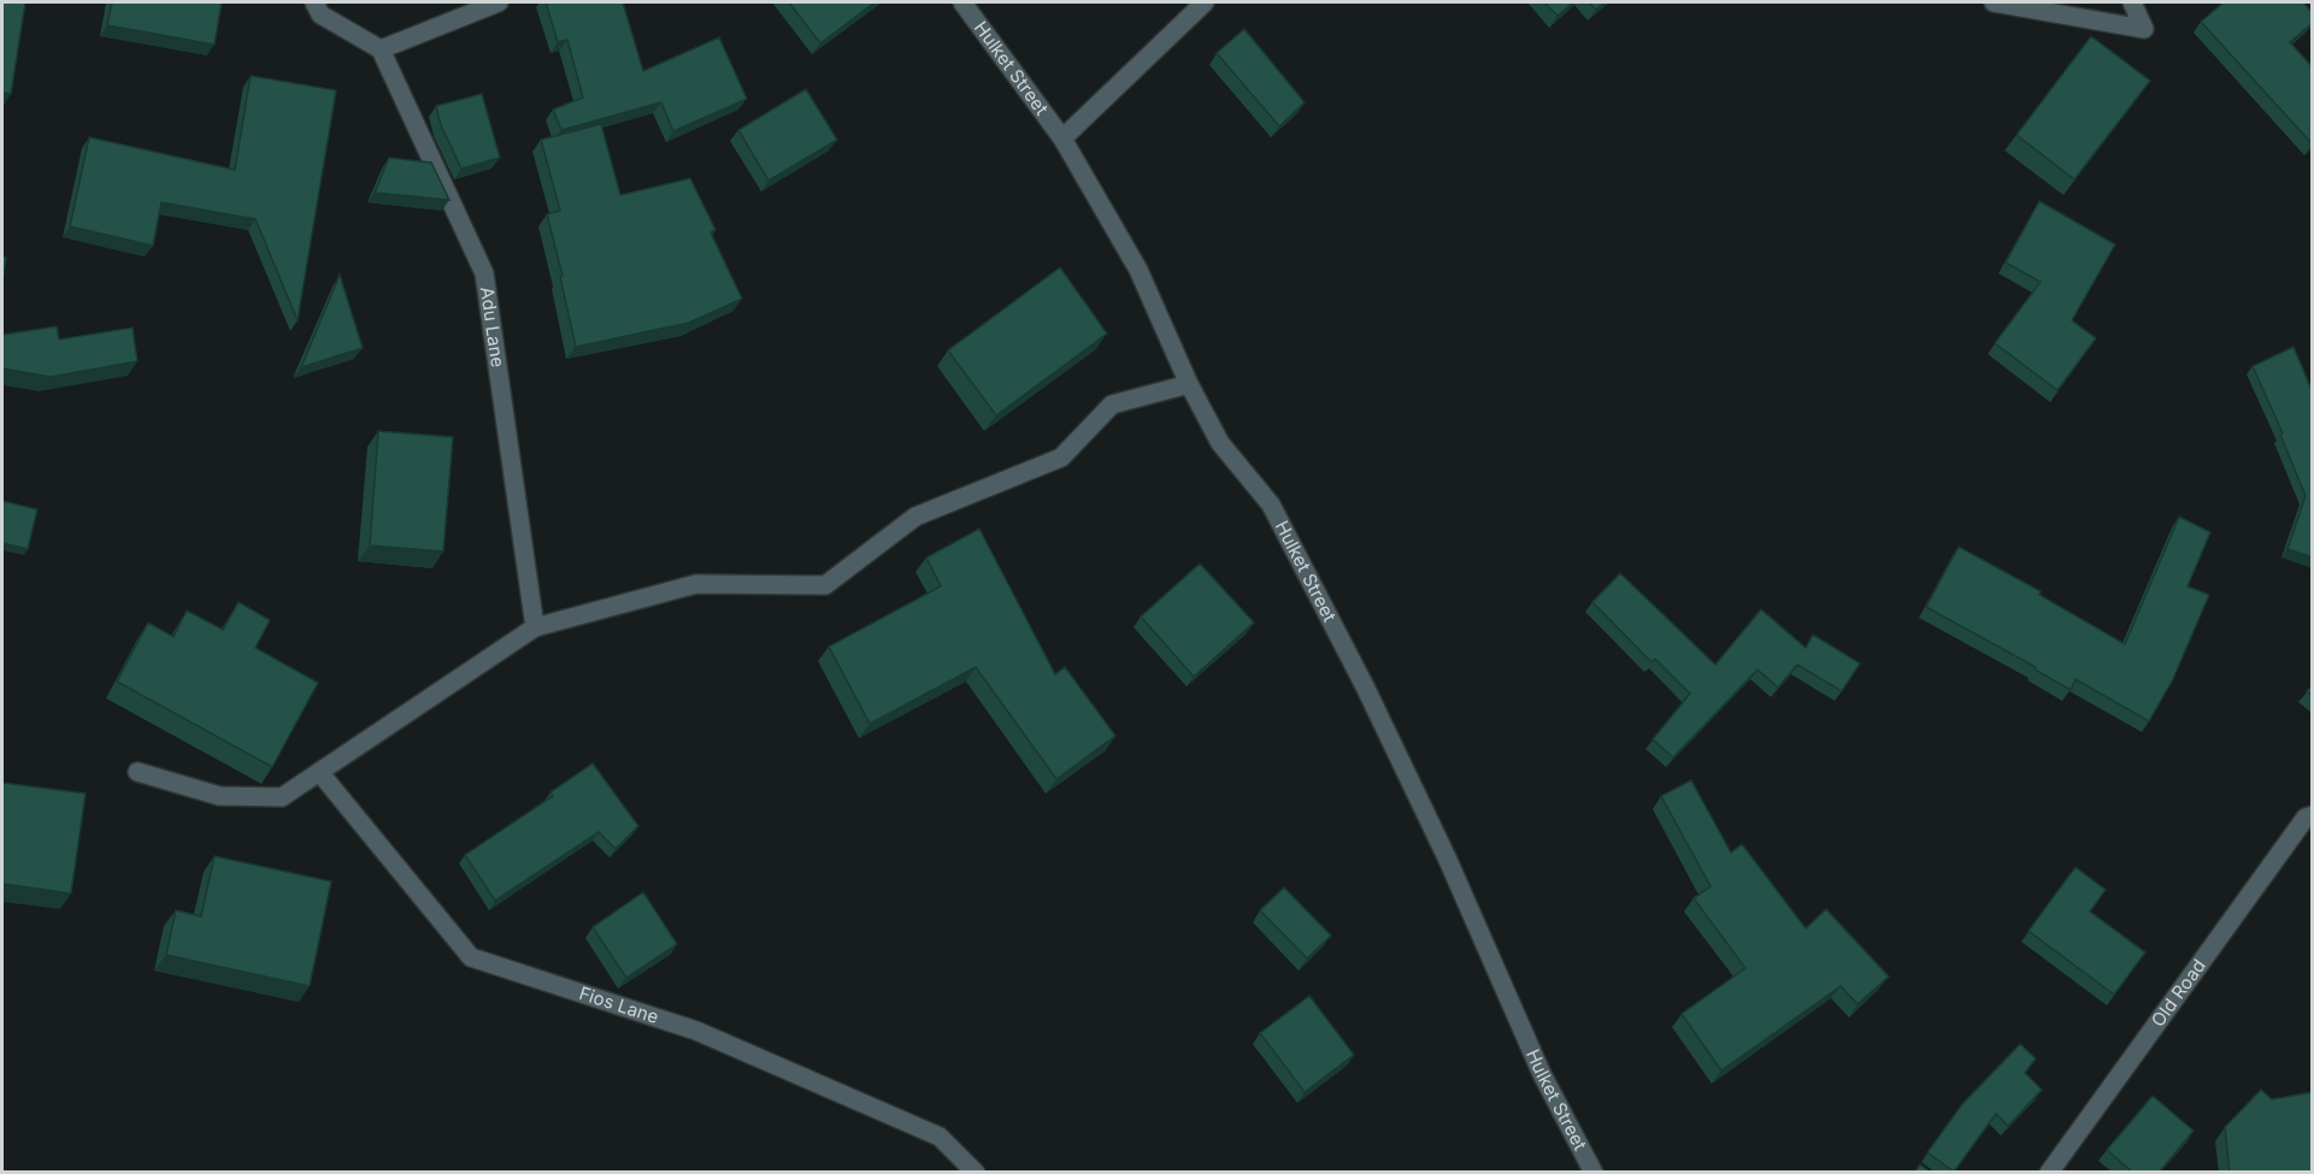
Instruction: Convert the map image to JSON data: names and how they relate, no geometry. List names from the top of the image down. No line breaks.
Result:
{"streets":{"street":["Hulket Street","Adu Lane","Old Road","Fios Lane"]}}
